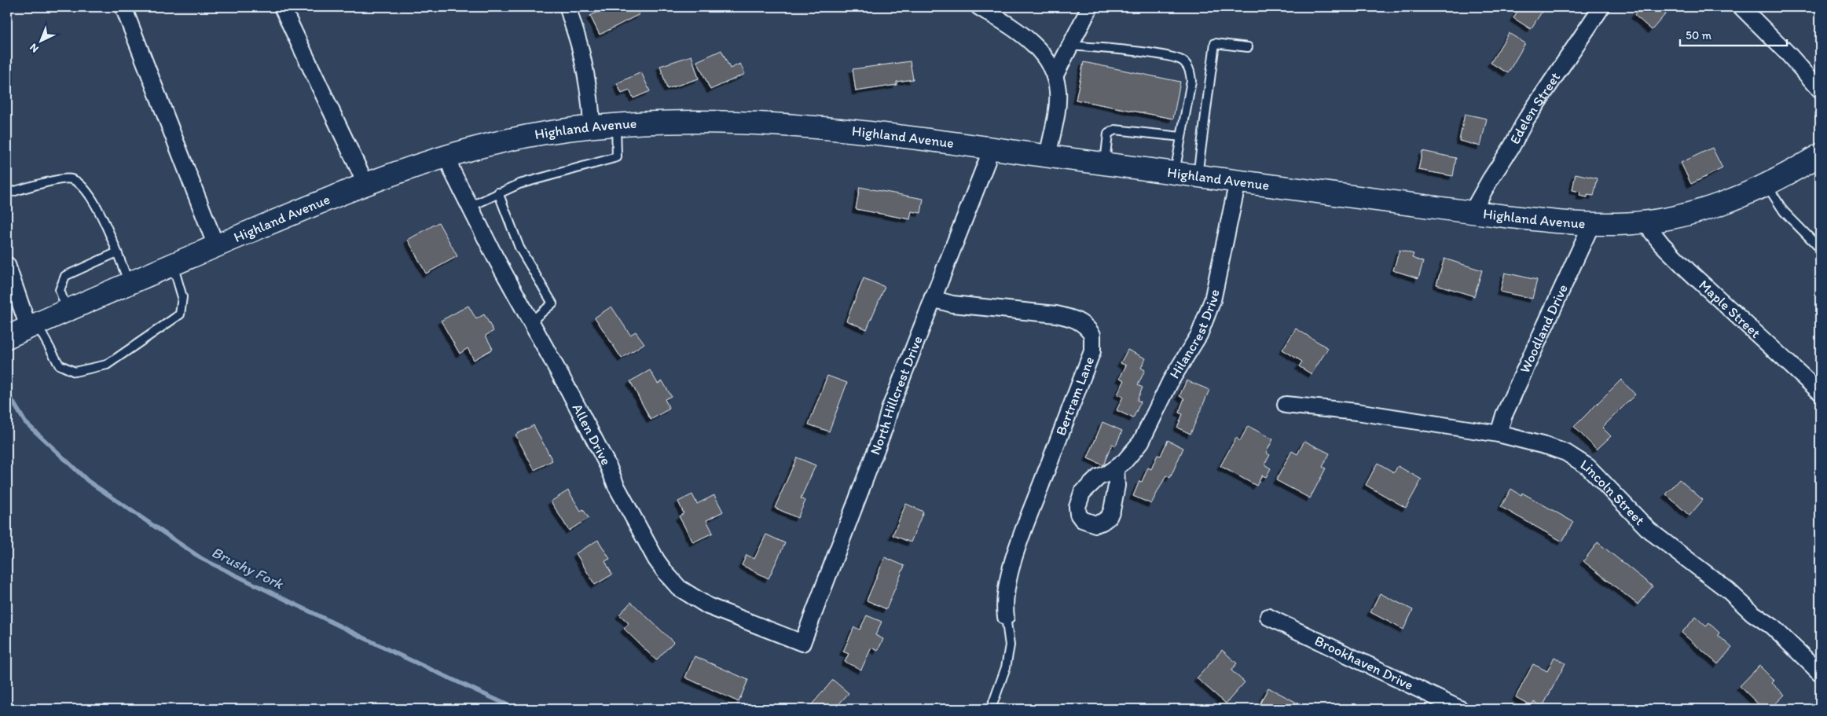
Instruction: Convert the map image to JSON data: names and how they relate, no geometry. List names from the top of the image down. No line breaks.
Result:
{"streets":{"main road":["Highland Avenue"],"street":["Edelen Street","Maple Street","Woodland Drive","Hilancrest Drive","North Hillcrest Drive","Bertram Lane","Allen Drive","Lincoln Street","Brookhaven Drive"]},"crossings":[["Edelen Street","Highland Avenue"],["Highland Avenue","Maple Street"],["Highland Avenue","Woodland Drive"],["Highland Avenue","Hilancrest Drive"],["Highland Avenue","North Hillcrest Drive"],["Highland Avenue","Allen Drive"],["Woodland Drive","Lincoln Street"],["North Hillcrest Drive","Bertram Lane"],["North Hillcrest Drive","Allen Drive"]],"water":["Brushy Fork"],"scale_bar":"50 m","north":"bottom left"}
